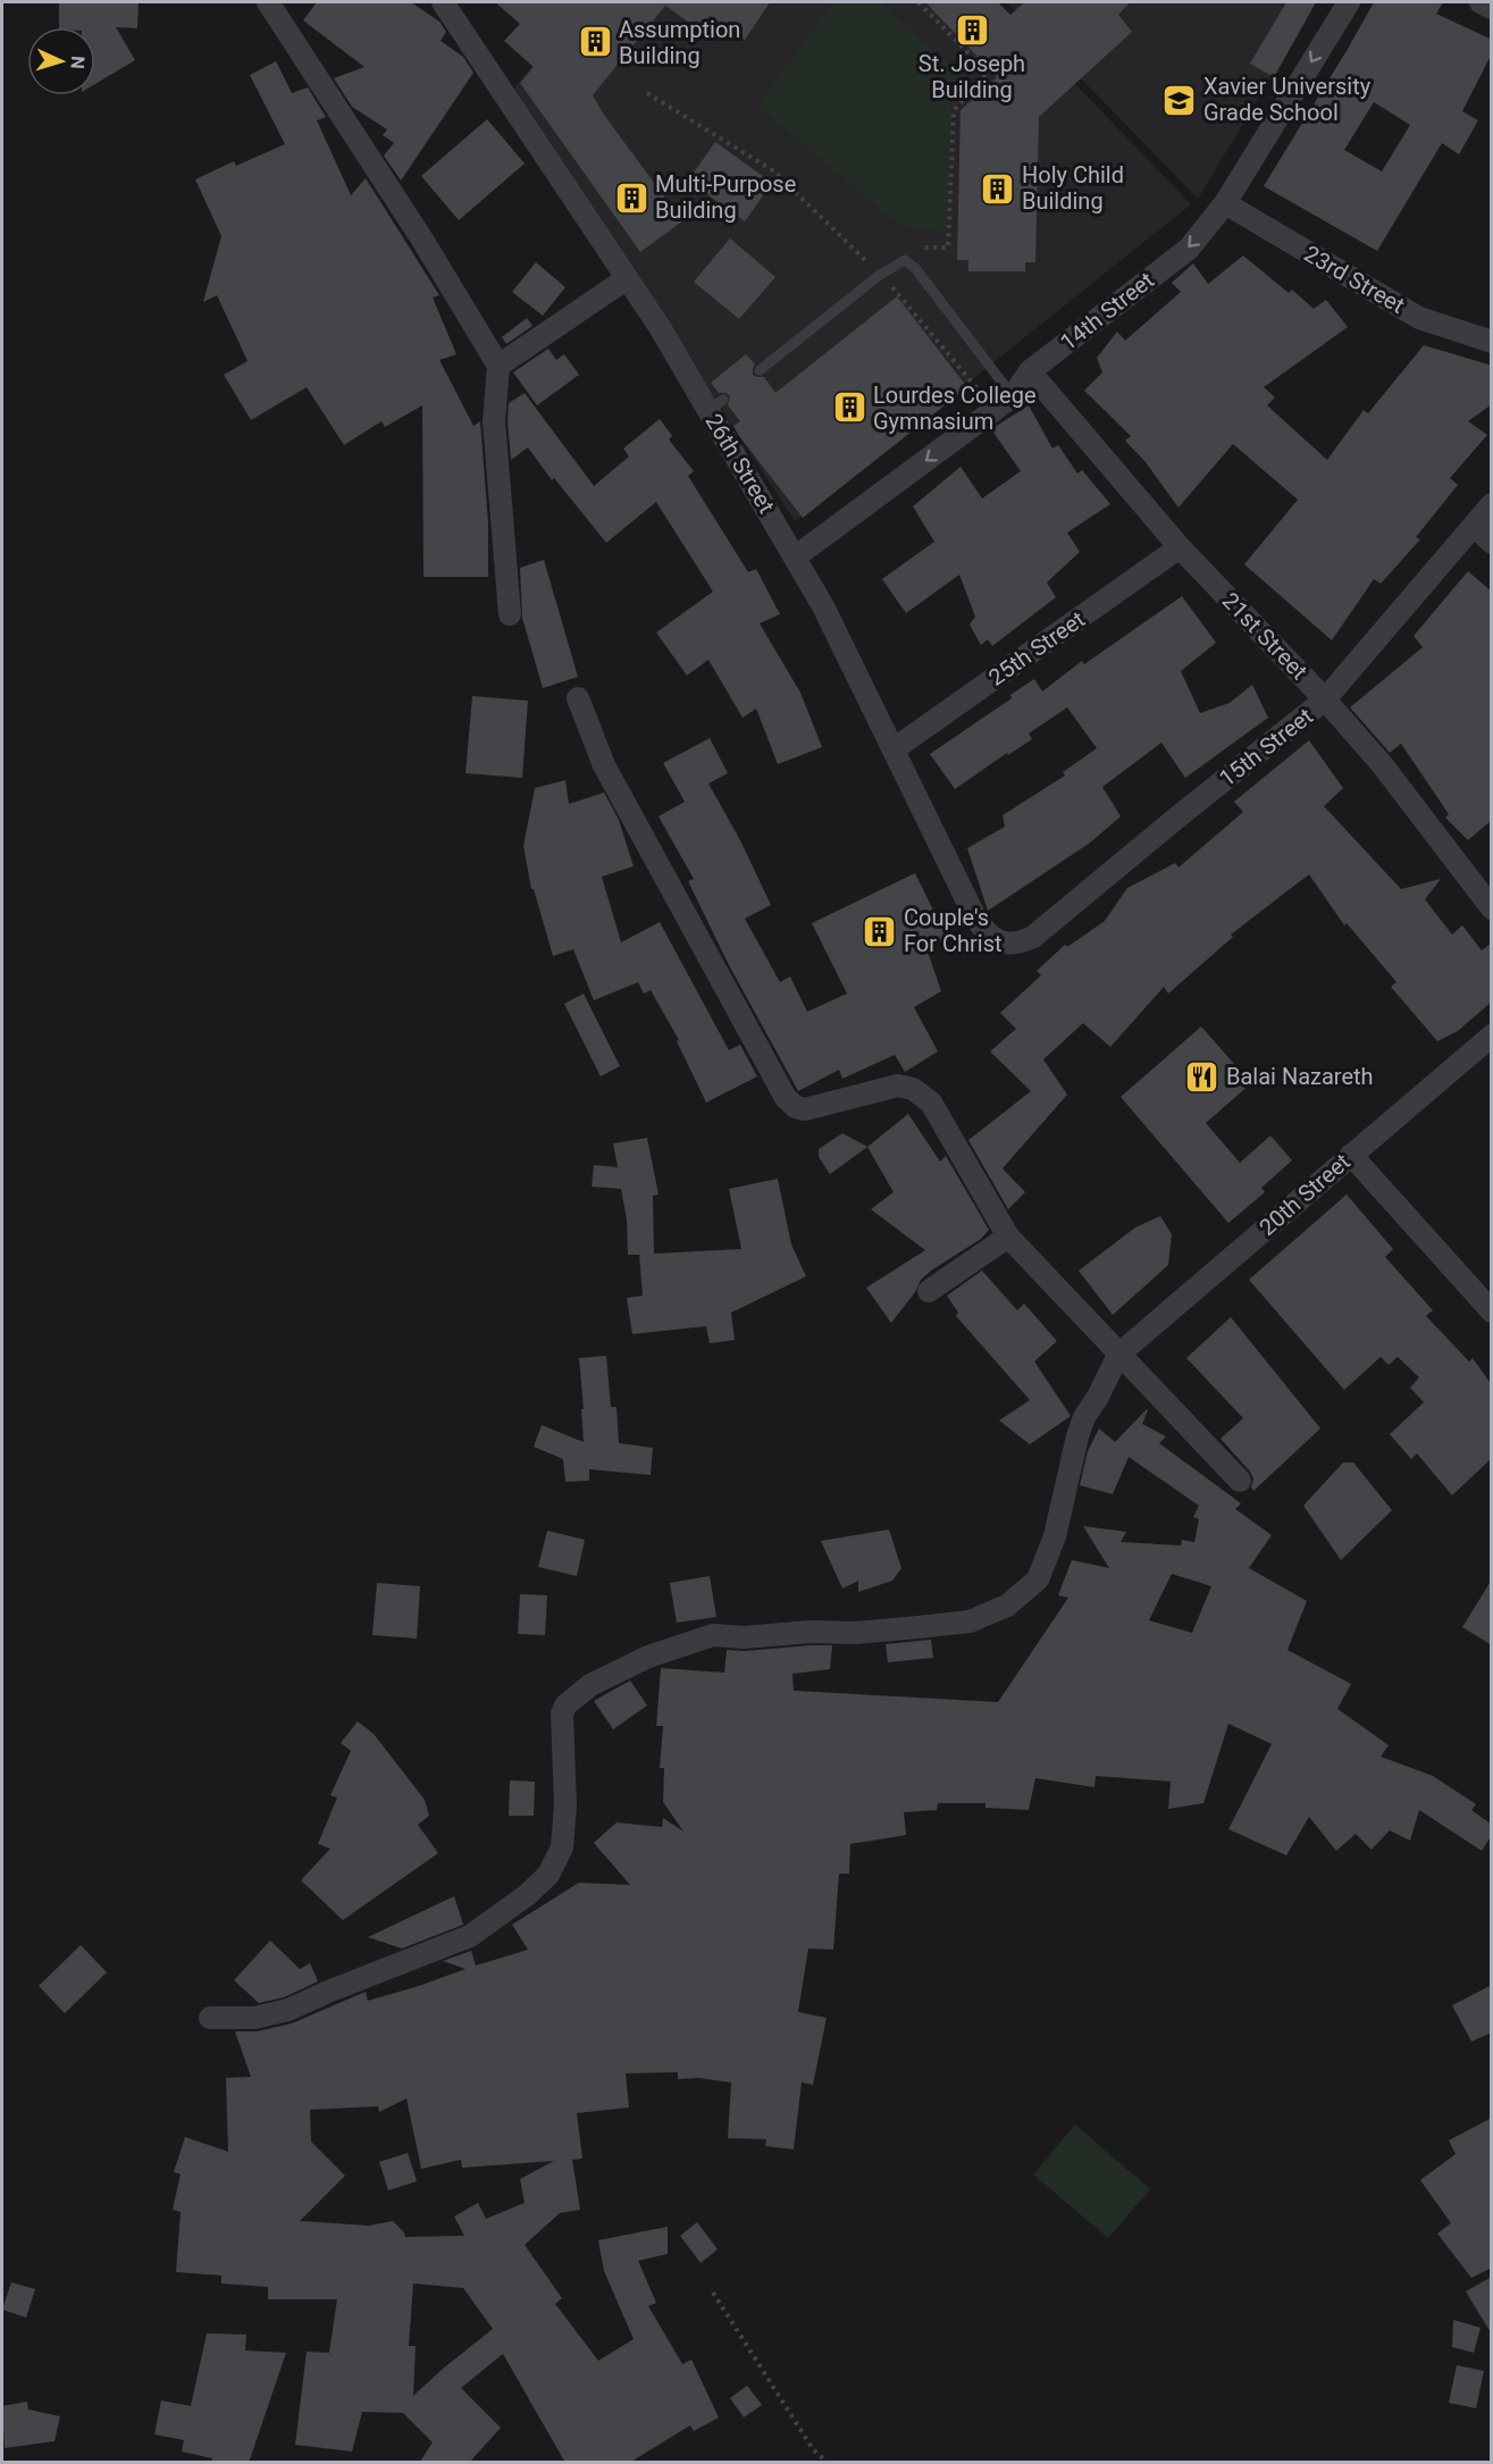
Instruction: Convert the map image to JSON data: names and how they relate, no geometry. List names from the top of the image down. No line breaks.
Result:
{"streets":{"street":["23rd Street","14th Street","26th Street","21st Street","25th Street","15th Street","20th Street"]},"crossings":[["23rd Street","14th Street"],["14th Street","26th Street"],["14th Street","21st Street"],["26th Street","25th Street"],["26th Street","15th Street"],["21st Street","25th Street"],["21st Street","15th Street"]],"one_way":["14th Street"],"places":{"building":["St. Joseph Building","Assumption Building","Holy Child Building","Multi-Purpose Building","Lourdes College Gymnasium","Couple's For Christ"],"school or university":["Xavier University Grade School"],"restaurant":["Balai Nazareth"]},"north":"right"}
